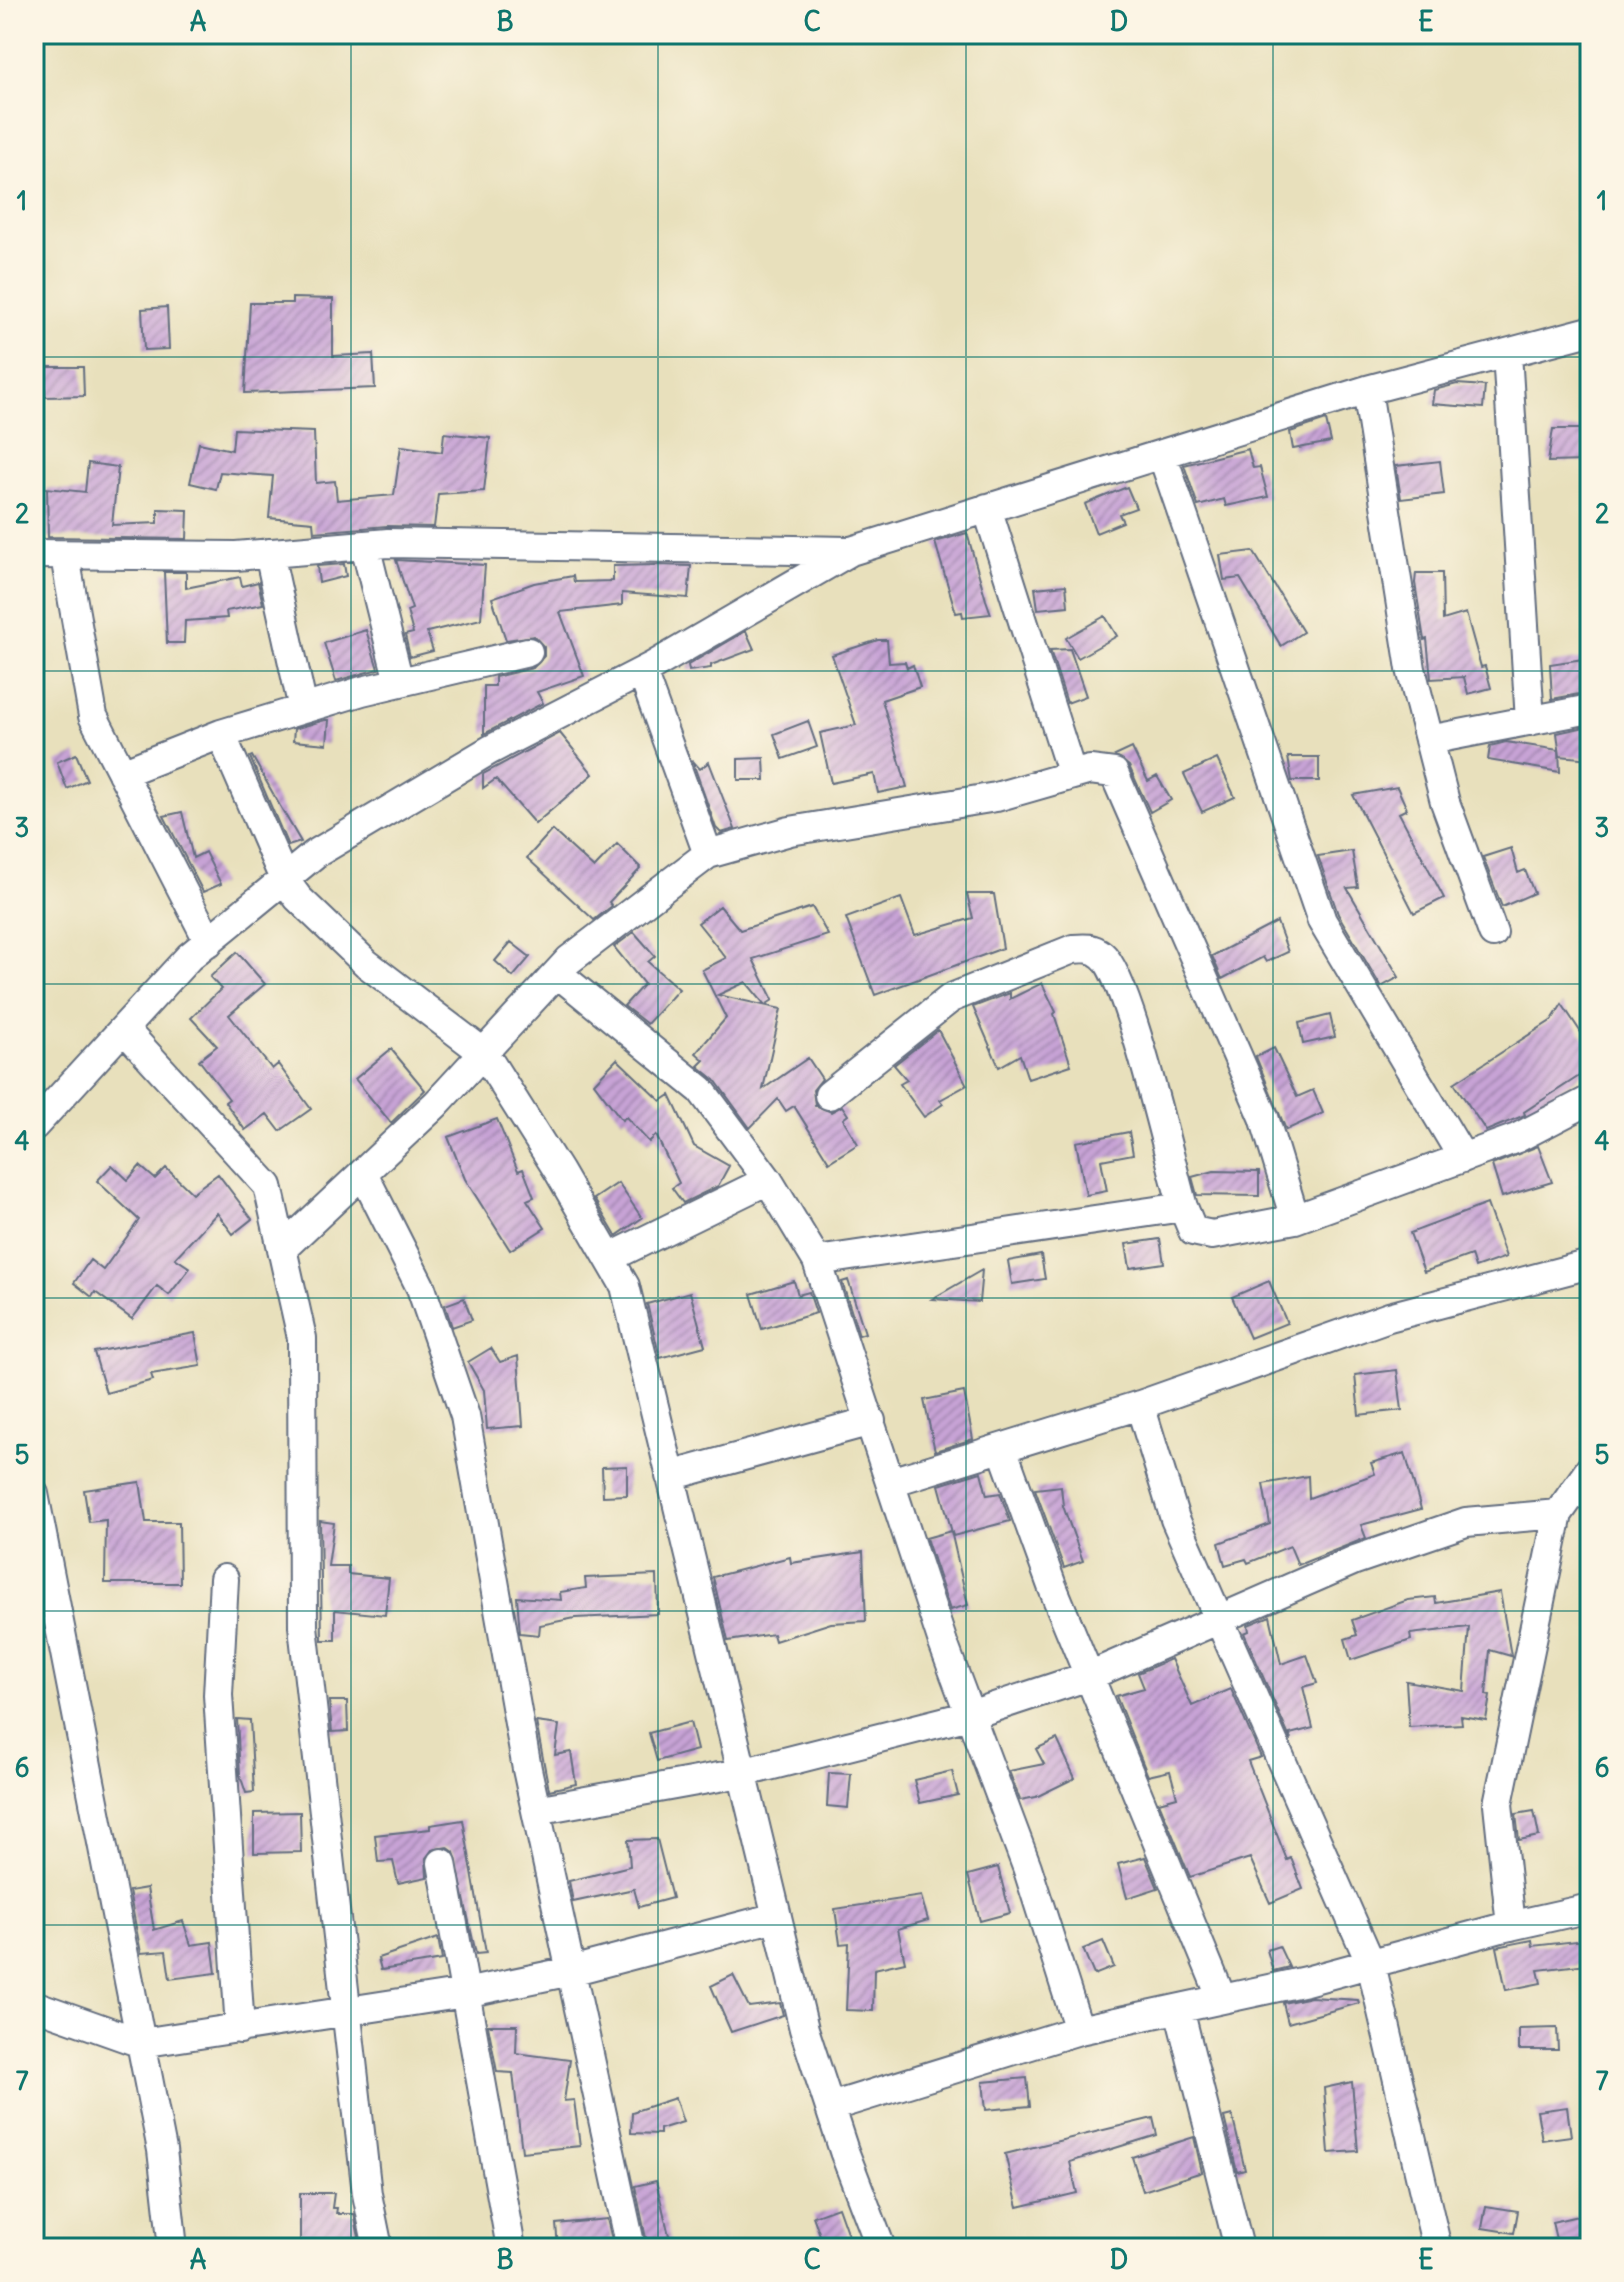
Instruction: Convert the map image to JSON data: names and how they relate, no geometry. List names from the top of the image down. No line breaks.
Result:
{"grid":{"columns":["A","B","C","D","E"],"rows":["1","2","3","4","5","6","7"]}}
